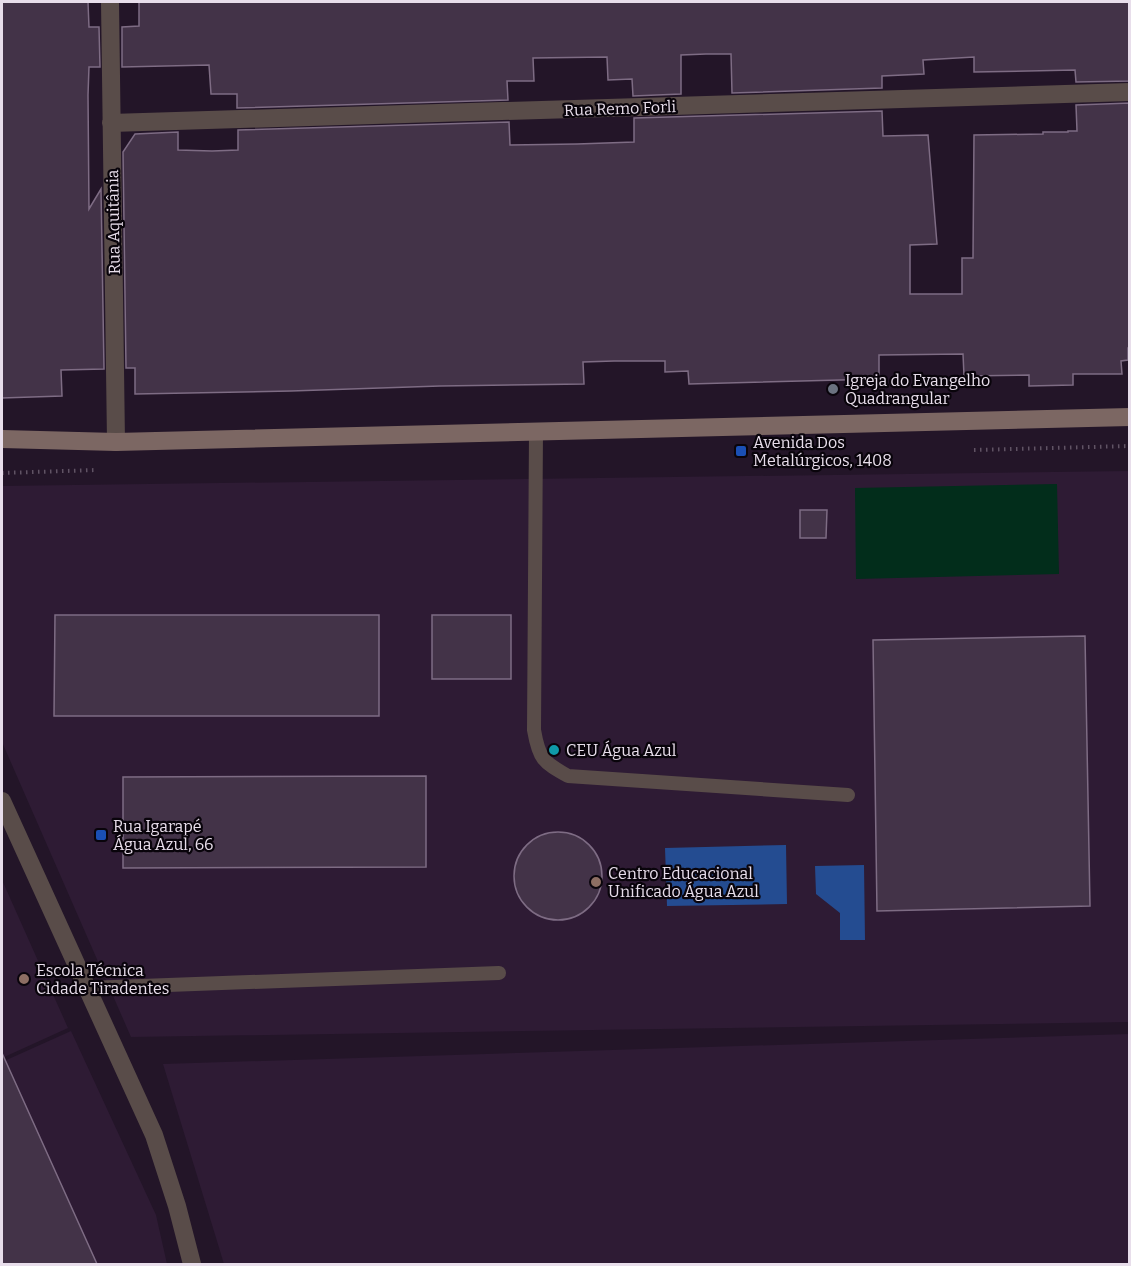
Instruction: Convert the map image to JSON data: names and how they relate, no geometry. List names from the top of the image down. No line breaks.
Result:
{"streets":{"street":["Rua Remo Forli","Rua Aquitânia"]},"crossings":[["Rua Remo Forli","Rua Aquitânia"]],"places":{"other":["Igreja do Evangelho Quadrangular","CEU Água Azul","Centro Educacional Unificado Água Azul","Escola Técnica Cidade Tiradentes"],"transit":["Avenida Dos Metalúrgicos, 1408","Rua Igarapé Água Azul, 66"]}}
